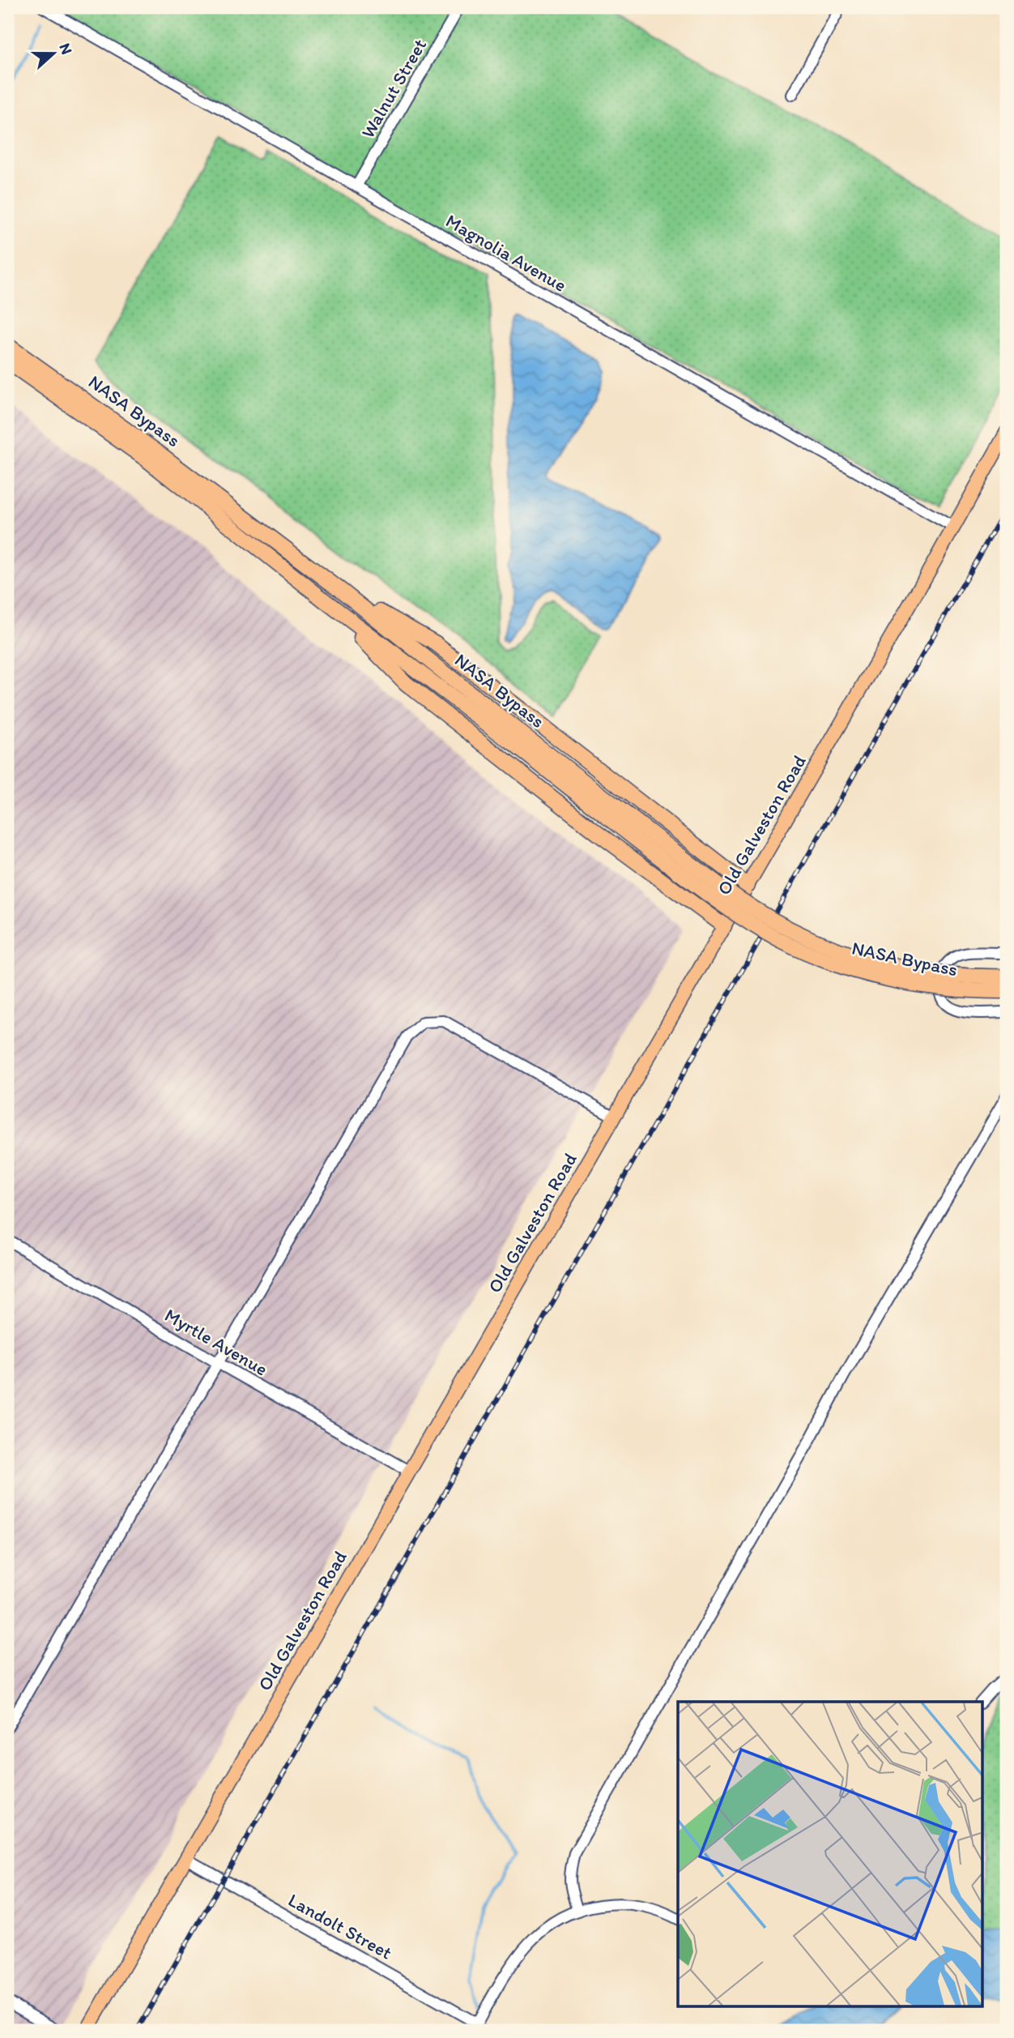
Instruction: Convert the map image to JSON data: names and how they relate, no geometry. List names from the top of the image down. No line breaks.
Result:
{"streets":{"highway":["NASA Bypass"],"main road":["Old Galveston Road"],"street":["Walnut Street","Magnolia Avenue","Myrtle Avenue","Landolt Street"]},"crossings":[["Walnut Street","Magnolia Avenue"],["Magnolia Avenue","Old Galveston Road"],["Old Galveston Road","Myrtle Avenue"],["Old Galveston Road","Landolt Street"]],"north":"right"}
